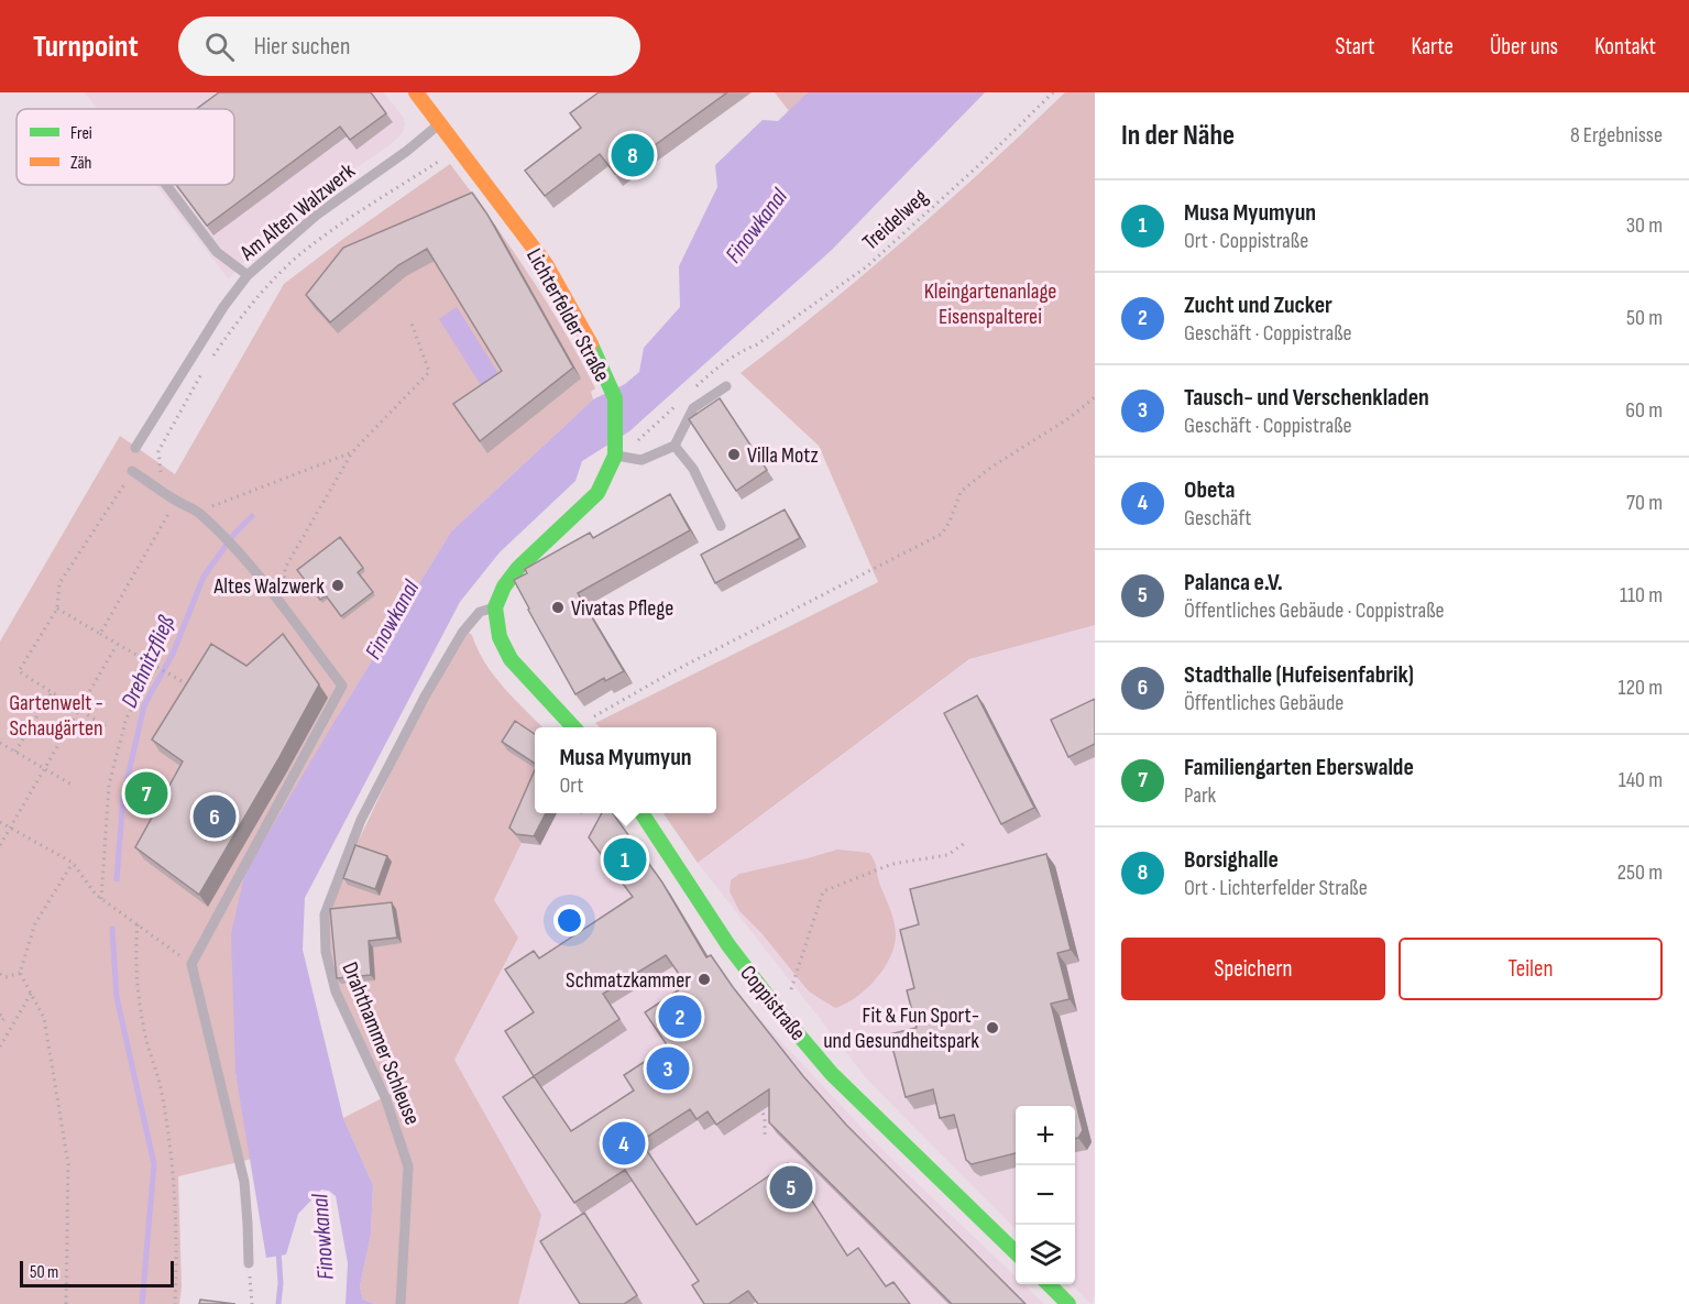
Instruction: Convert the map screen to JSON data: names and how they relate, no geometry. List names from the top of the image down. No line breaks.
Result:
{"streets":{"main road":["Lichterfelder Straße","Coppistraße"],"lane":["Am Alten Walzwerk","Drahthammer Schleuse"],"path":["Treidelweg"]},"crossings":[["Am Alten Walzwerk","Lichterfelder Straße"],["Lichterfelder Straße","Drahthammer Schleuse"]],"water":["Finowkanal","Drehnitzfließ"],"parks":["Kleingartenanlage Eisenspalterei","Gartenwelt - Schaugärten"],"places":["Villa Motz","Altes Walzwerk","Vivatas Pflege","Schmatzkammer","Fit & Fun Sport- und Gesundheitspark"],"legend":["Frei","Zäh"],"scale_bar":"50 m","page":{"header":"Turnpoint","search":"Hier suchen","nav":["Start","Karte","Über uns","Kontakt"],"heading":["In der Nähe","8 Ergebnisse"],"pins":["8","7","6","1","2","3","4","5"],"list":[{"mark":"1","name":"Musa Myumyun","note":"Ort · Coppistraße","value":"30 m"},{"mark":"2","name":"Zucht und Zucker","note":"Geschäft · Coppistraße","value":"50 m"},{"mark":"3","name":"Tausch- und Verschenkladen","note":"Geschäft · Coppistraße","value":"60 m"},{"mark":"4","name":"Obeta","note":"Geschäft","value":"70 m"},{"mark":"5","name":"Palanca e.V.","note":"Öffentliches Gebäude · Coppistraße","value":"110 m"},{"mark":"6","name":"Stadthalle (Hufeisenfabrik)","note":"Öffentliches Gebäude","value":"120 m"},{"mark":"7","name":"Familiengarten Eberswalde","note":"Park","value":"140 m"},{"mark":"8","name":"Borsighalle","note":"Ort · Lichterfelder Straße","value":"250 m"}],"popup":["Musa Myumyun","Ort"],"buttons":["Speichern","Teilen"],"map_buttons":["+","−"],"scale":"50 m"}}
